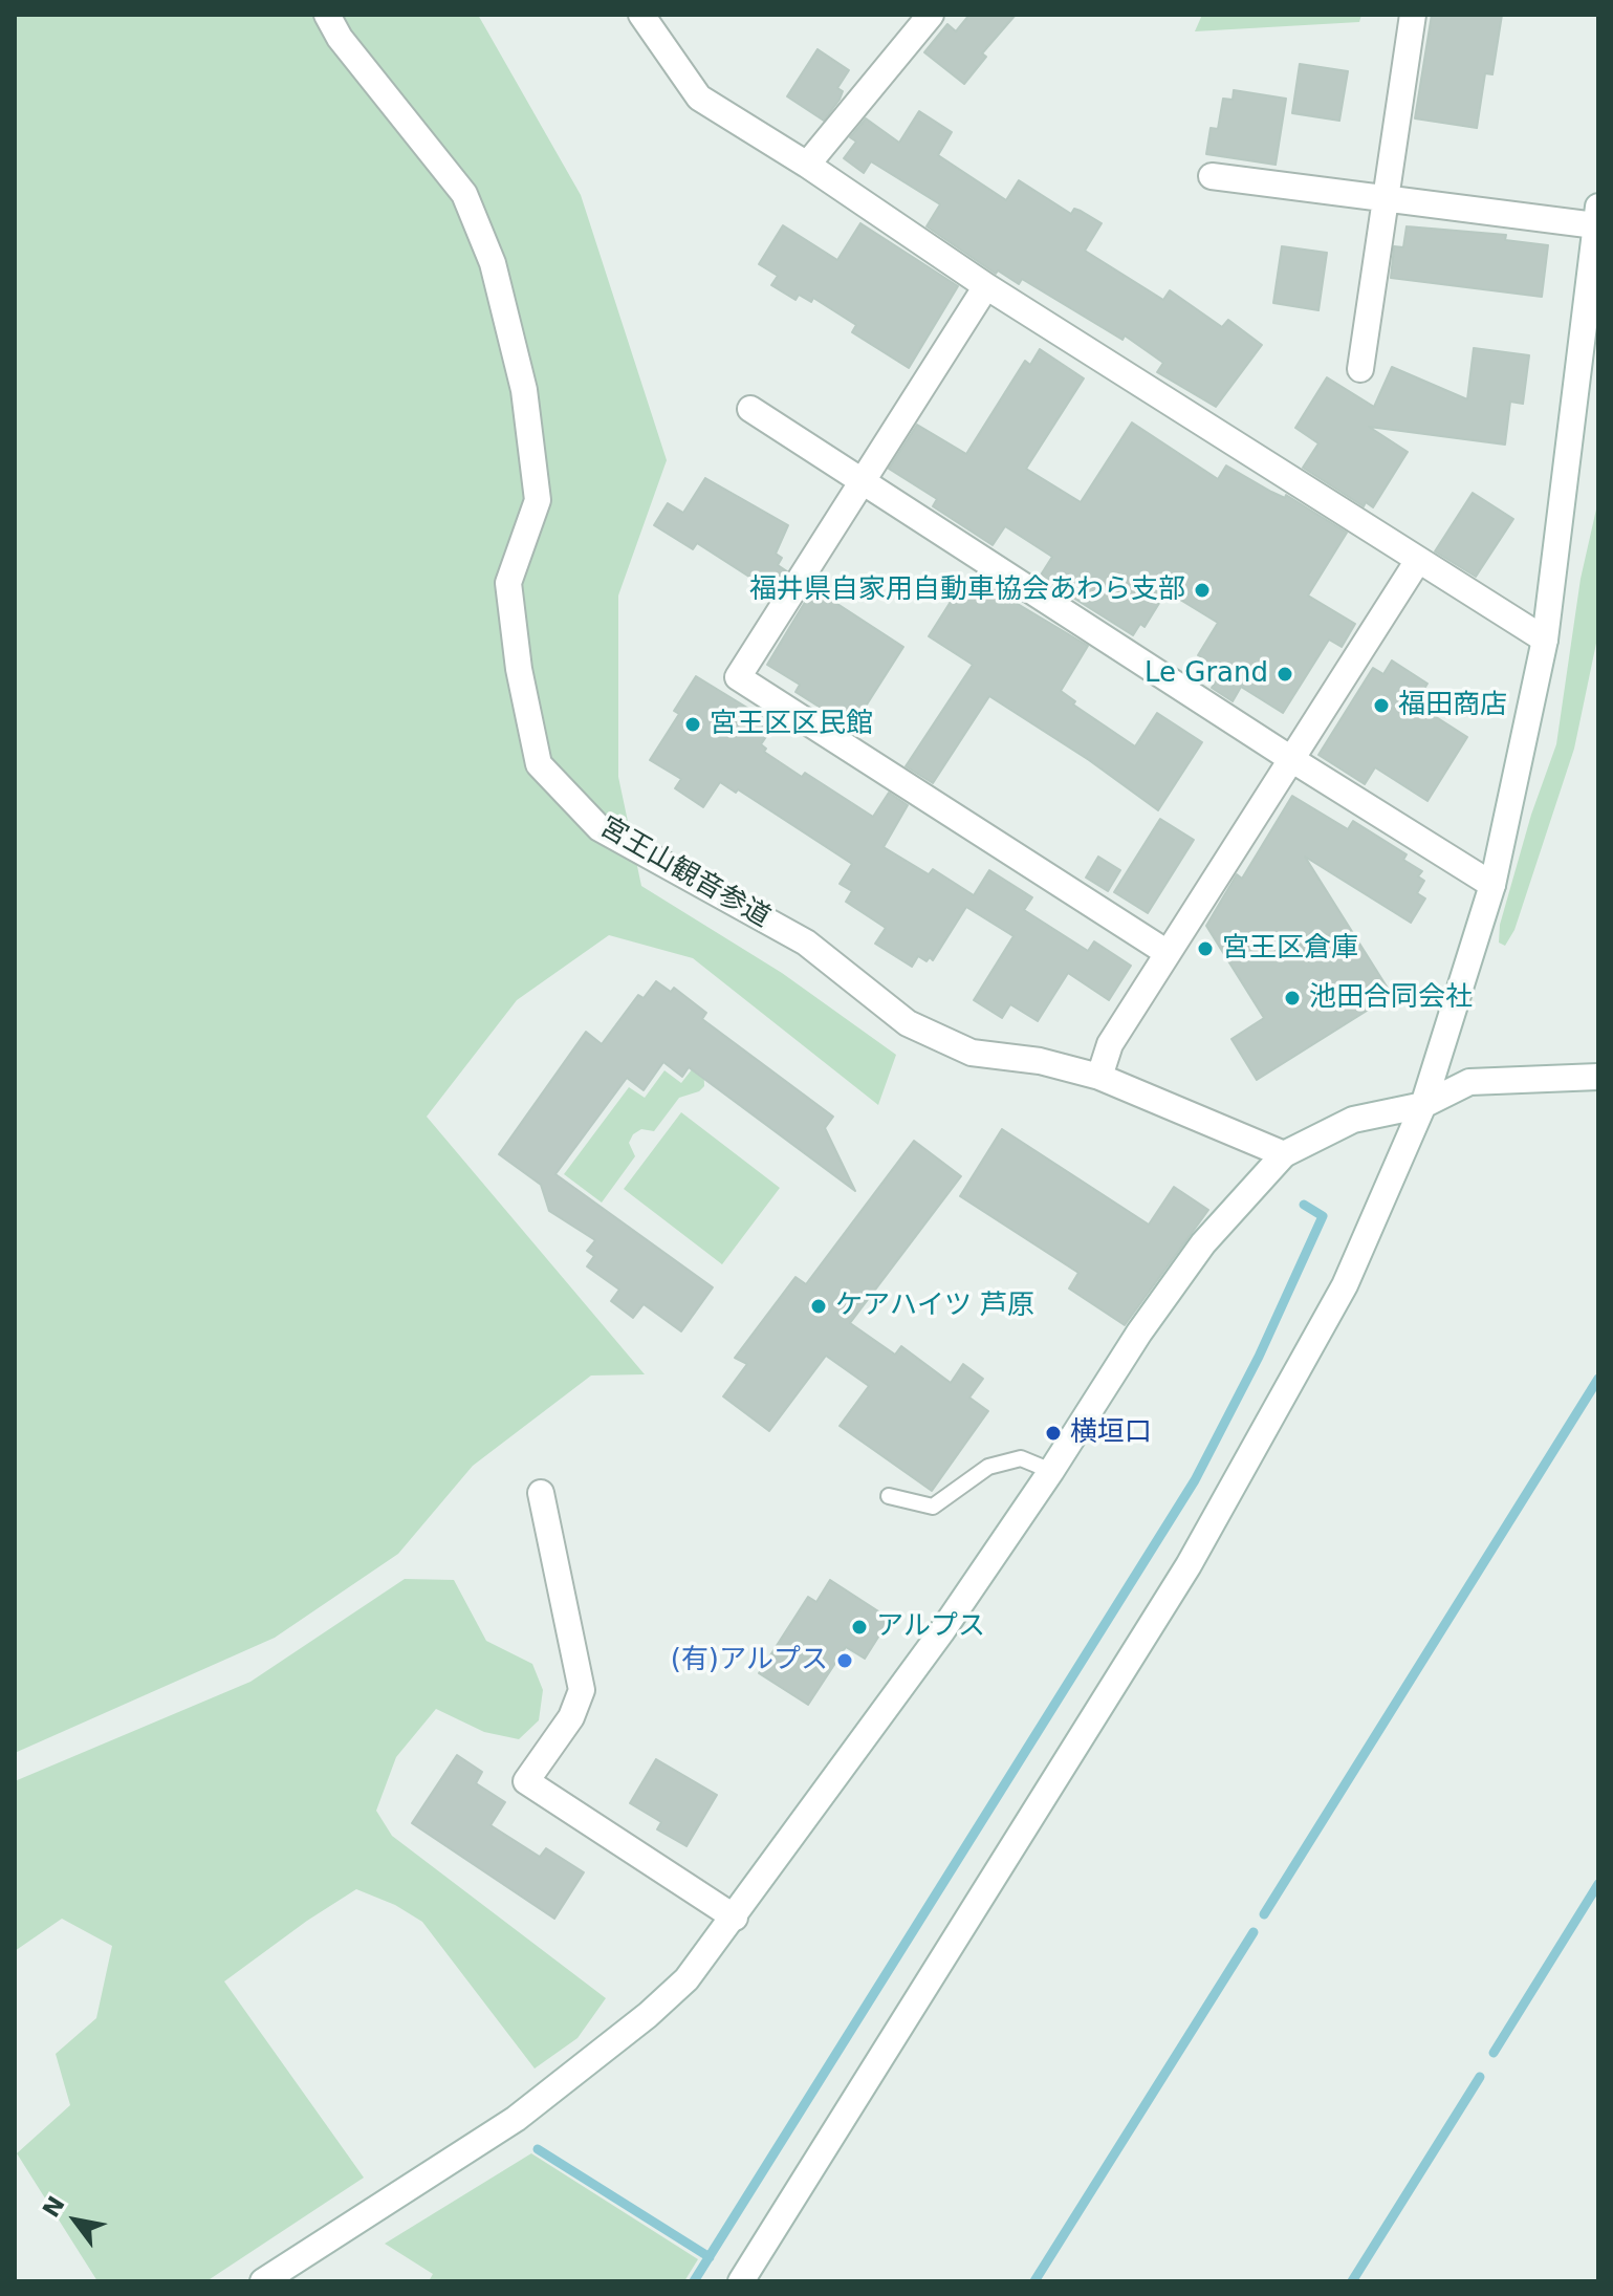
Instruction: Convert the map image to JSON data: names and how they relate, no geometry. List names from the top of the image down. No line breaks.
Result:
{"streets":{"street":["宮王山観音参道"]},"places":["福井県自家用自動車協会あわら支部","Le Grand","福田商店","宮王区区民館","宮王区倉庫","池田合同会社","ケアハイツ 芦原","横垣口","アルプス","(有)アルプス"],"north":"top left"}
